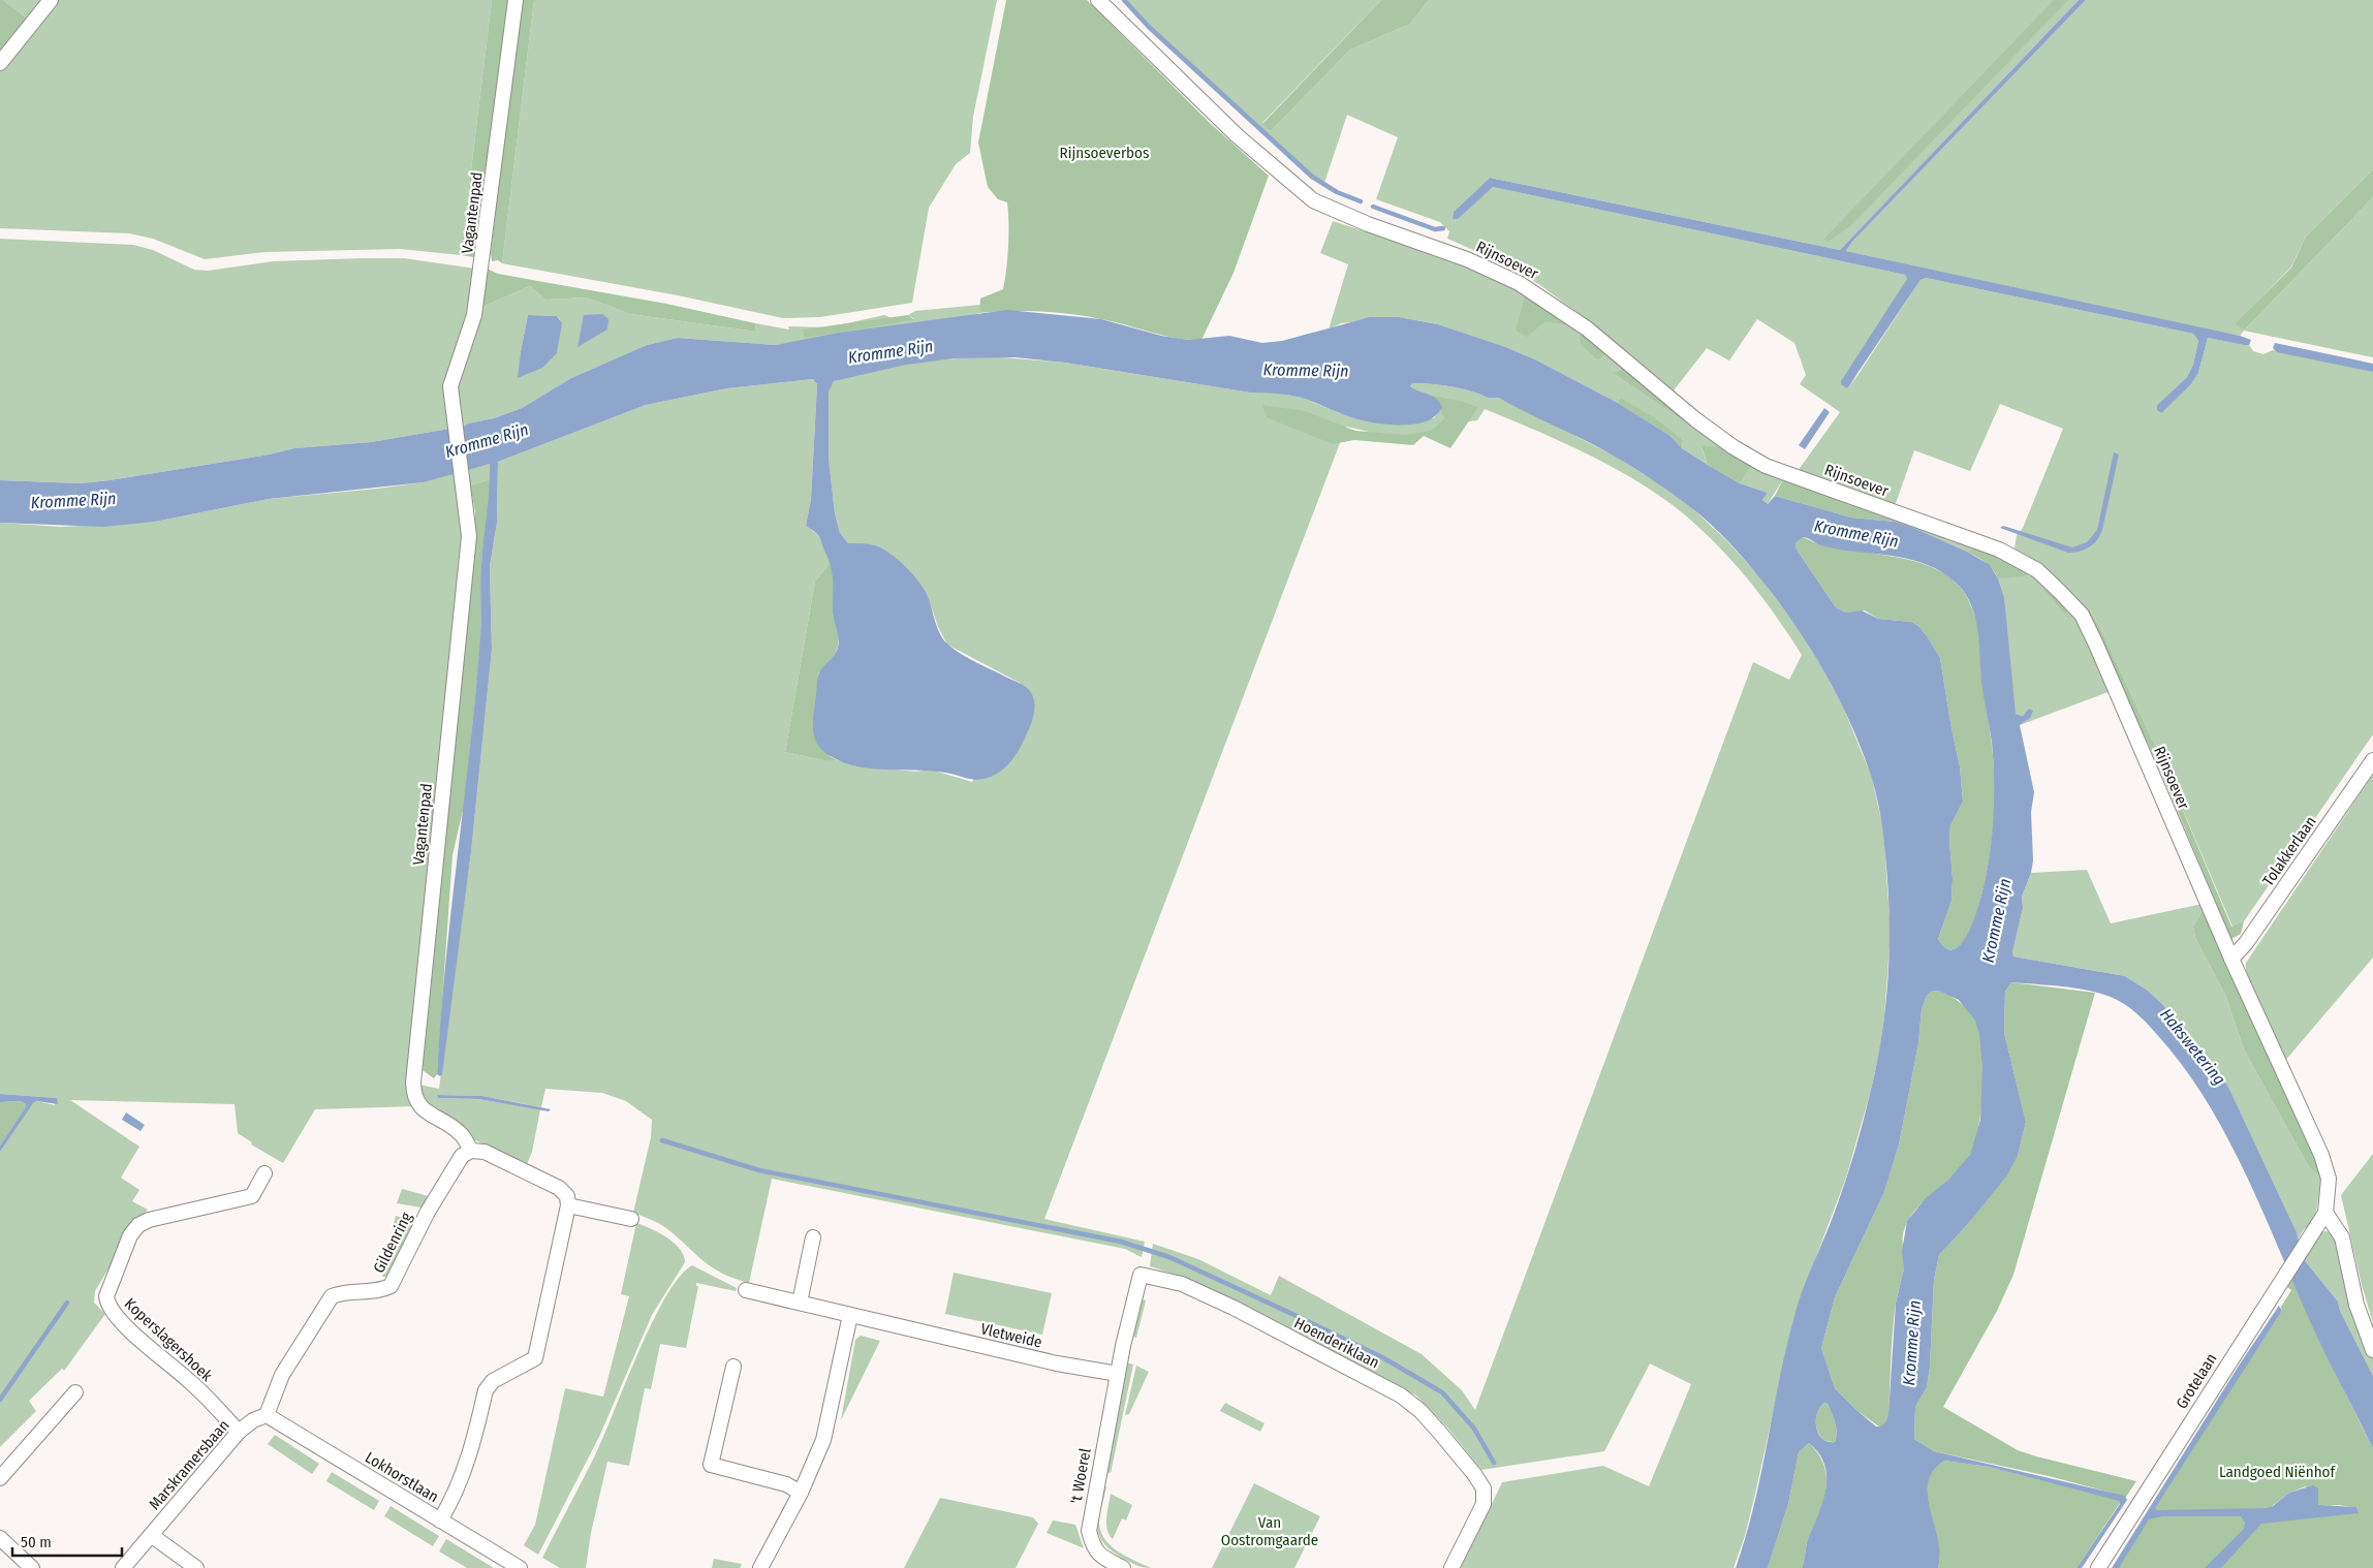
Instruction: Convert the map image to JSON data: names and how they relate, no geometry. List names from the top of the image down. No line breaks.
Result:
{"streets":{"street":["Vagantenpad","Rijnsoever","Tolakkerlaan","Gildenring","Vletweide","Koperslagershoek","Hoenderiklaan","Grotelaan","Marskramersbaan","'t Woerel","Lokhorstlaan"]},"crossings":[["Vagantenpad","Gildenring"],["Rijnsoever","Tolakkerlaan"],["Rijnsoever","Grotelaan"],["Gildenring","Marskramersbaan"],["Gildenring","Lokhorstlaan"],["Vletweide","Hoenderiklaan"],["Vletweide","'t Woerel"],["Koperslagershoek","Marskramersbaan"],["Hoenderiklaan","'t Woerel"],["Marskramersbaan","Lokhorstlaan"]],"water":["Kromme Rijn","Hakswetering"],"parks":["Rijnsoeverbos","Landgoed Niënhof","Van Oostromgaarde"],"scale_bar":"50 m"}
